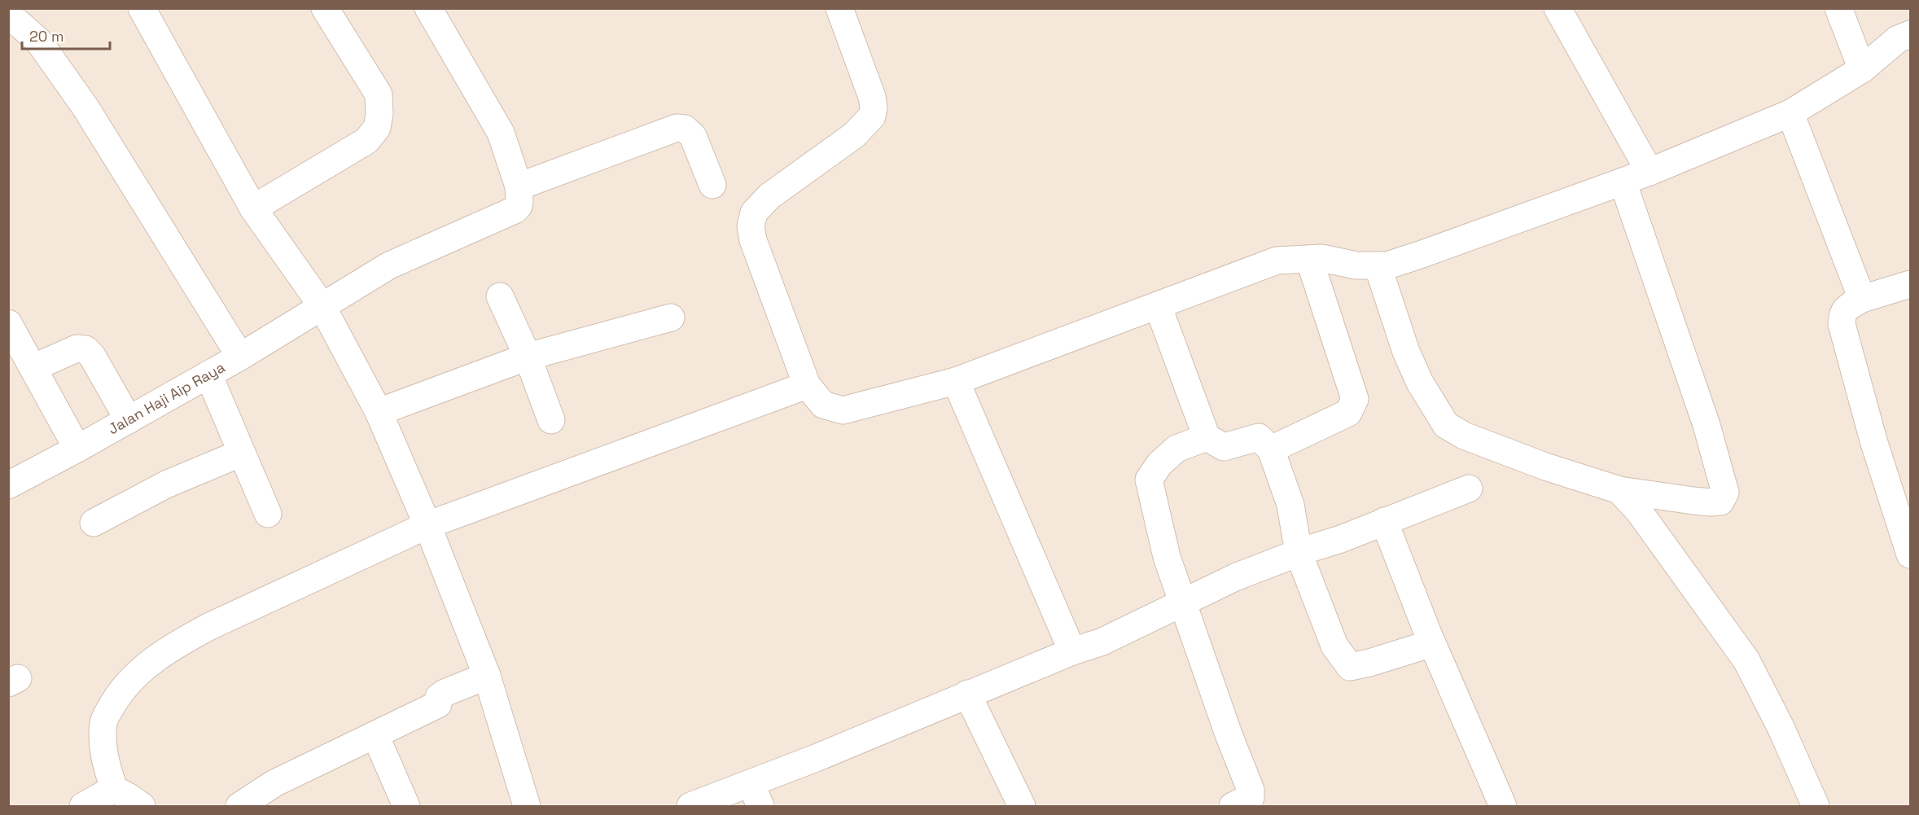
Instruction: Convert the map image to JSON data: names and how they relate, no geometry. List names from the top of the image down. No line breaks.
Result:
{"streets":{"street":["Jalan Haji Aip Raya"]},"scale_bar":"20 m"}
